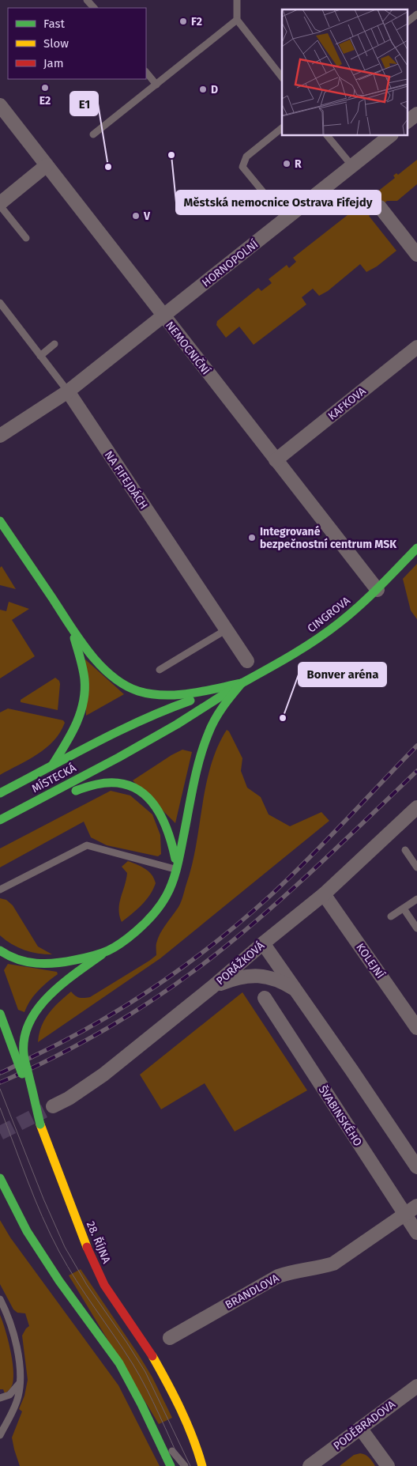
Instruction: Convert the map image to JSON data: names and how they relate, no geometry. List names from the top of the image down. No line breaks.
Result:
{"streets":{"main road":["CINGROVA","MÍSTECKÁ","28. ŘÍJNA"],"street":["HORNOPOLNÍ","NEMOCNIČNÍ","KAFKOVA","NA FIFEJDÁCH","KOLEJNÍ","PORÁŽKOVÁ","ŠVABINSKÉHO","BRANDLOVA","PODĚBRADOVA"]},"crossings":[["HORNOPOLNÍ","NEMOCNIČNÍ"],["HORNOPOLNÍ","NA FIFEJDÁCH"],["NEMOCNIČNÍ","KAFKOVA"],["NEMOCNIČNÍ","CINGROVA"],["CINGROVA","MÍSTECKÁ"],["KOLEJNÍ","PORÁŽKOVÁ"],["ŠVABINSKÉHO","BRANDLOVA"]],"places":["F2","E2","D","Městská nemocnice Ostrava Fifejdy","R","E1","V","Integrované bezpečnostní centrum MSK","Bonver aréna"],"legend":["Fast","Slow","Jam"]}
